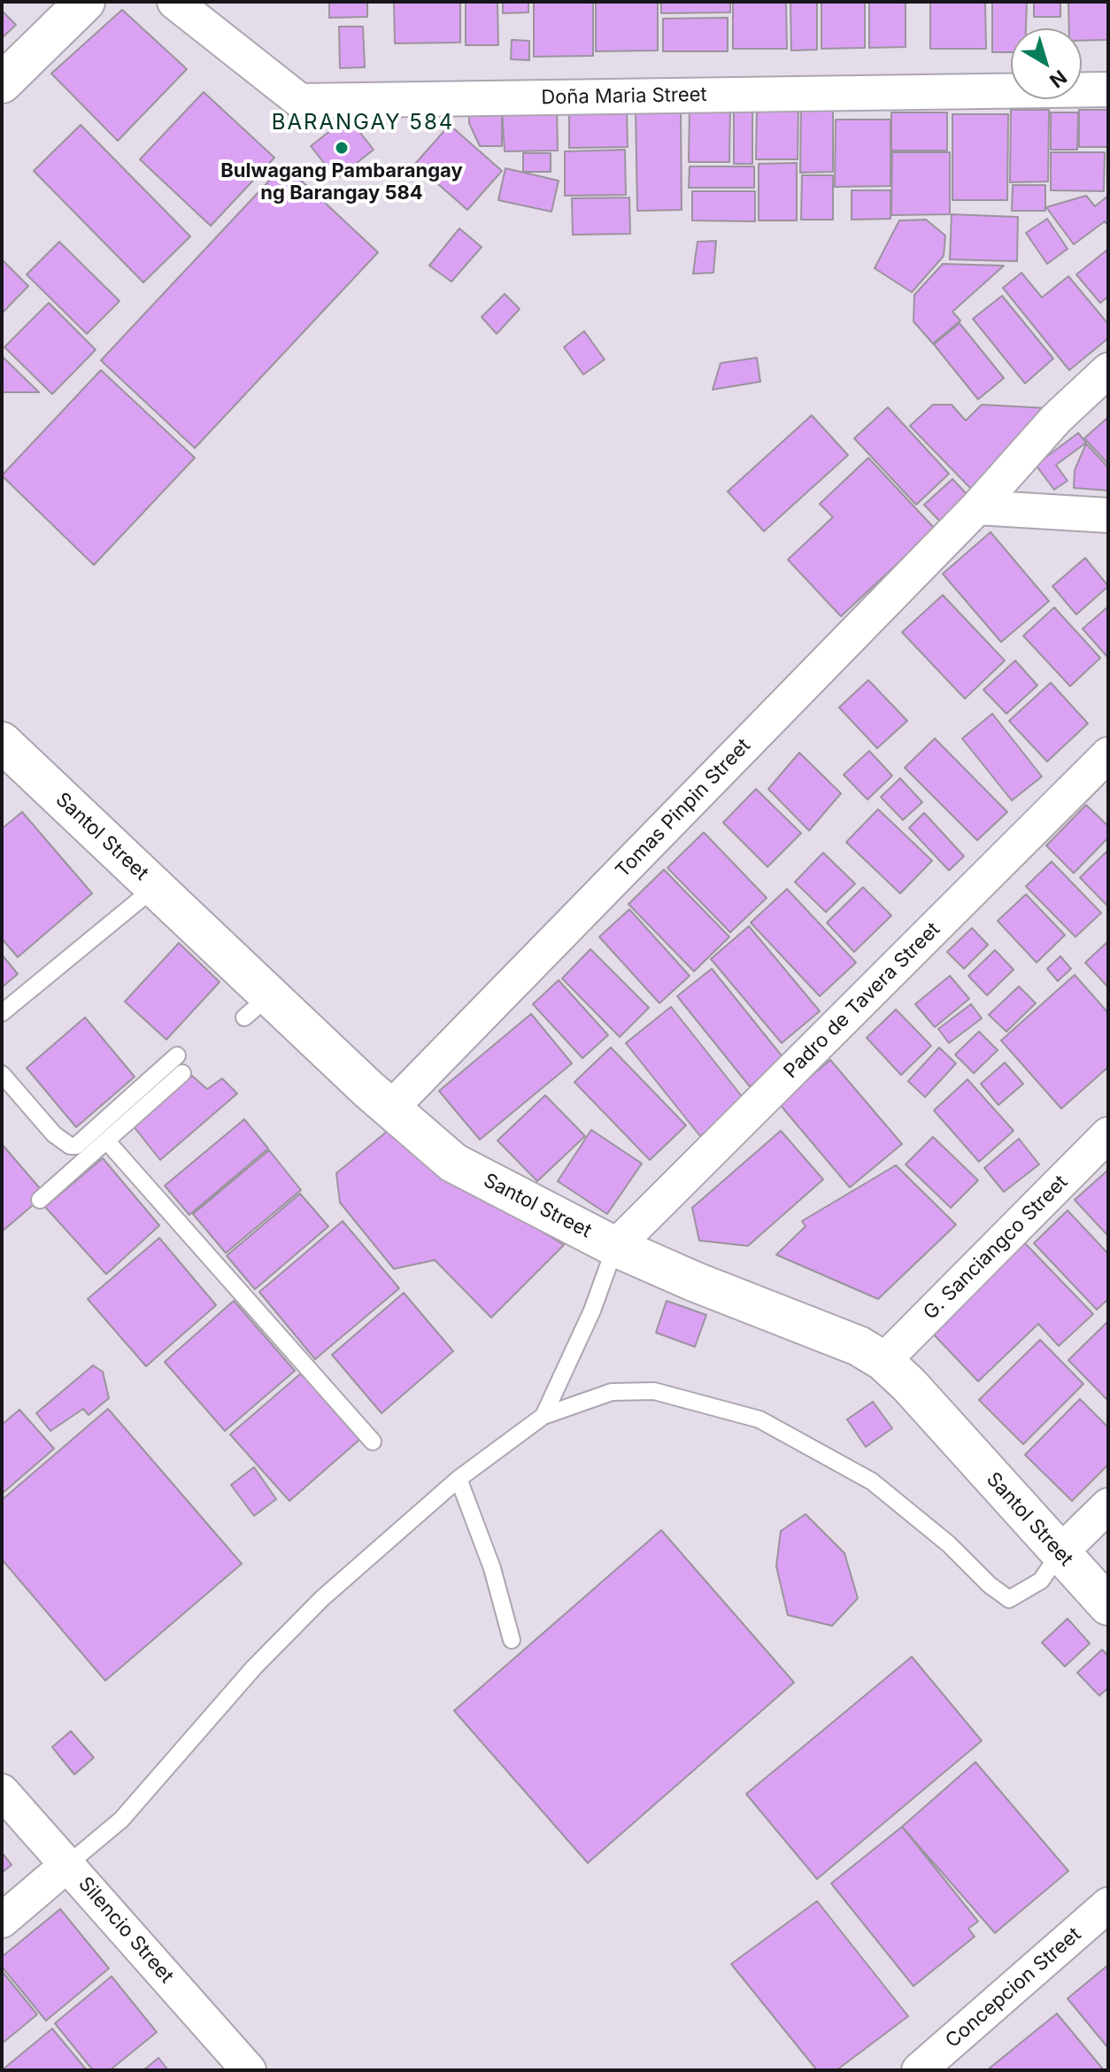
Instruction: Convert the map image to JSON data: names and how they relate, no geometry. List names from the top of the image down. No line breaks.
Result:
{"streets":{"street":["Doña Maria Street","Tomas Pinpin Street","Santol Street","Padro de Tavera Street","G. Sanciangco Street","Silencio Street","Concepcion Street"]},"crossings":[["Tomas Pinpin Street","Santol Street"],["Santol Street","Padro de Tavera Street"],["Santol Street","G. Sanciangco Street"]],"districts":["BARANGAY 584"],"places":["Bulwagang Pambarangay ng Barangay 584"],"north":"bottom right"}
